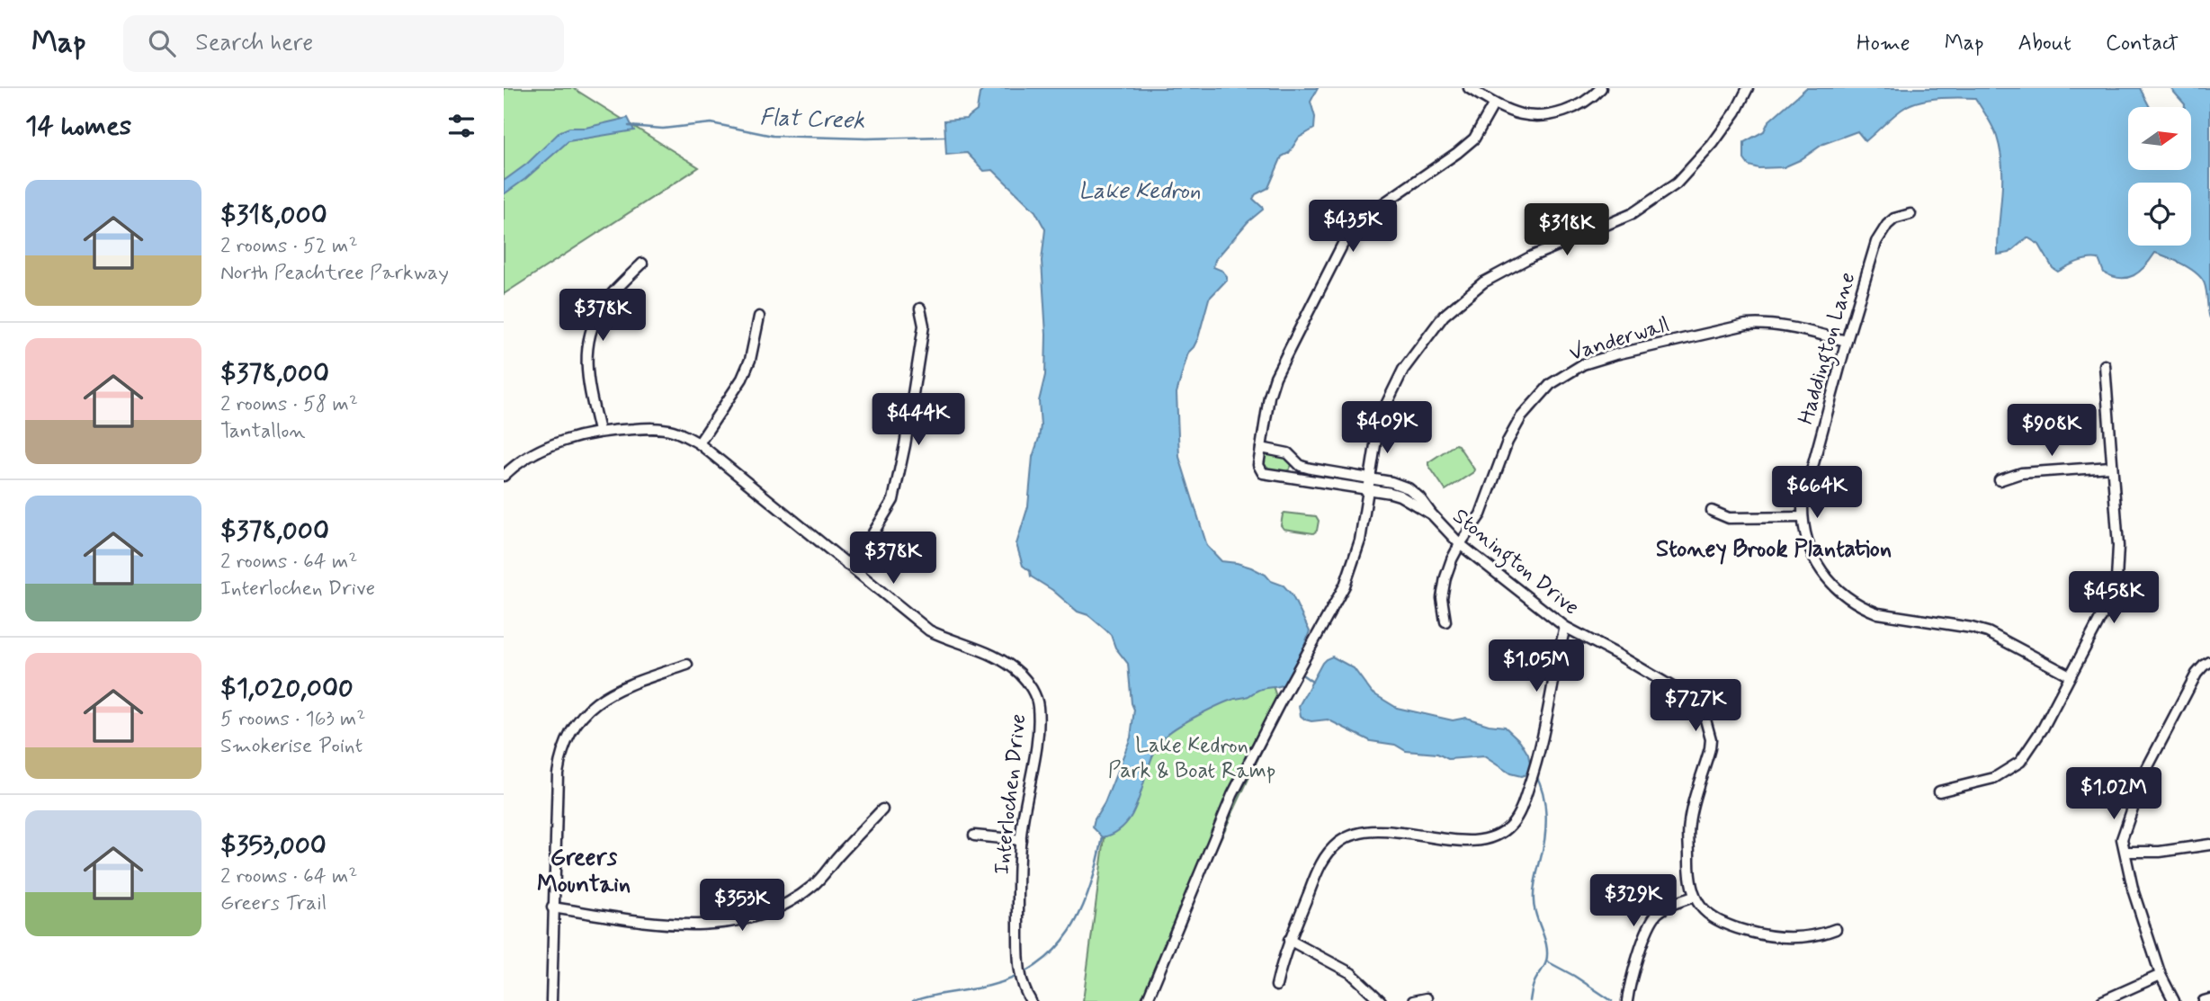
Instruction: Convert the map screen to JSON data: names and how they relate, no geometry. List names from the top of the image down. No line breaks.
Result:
{"streets":{"street":["Vanderwall","Haddington Lane","Stonington Drive","Interlochen Drive"]},"crossings":[["Vanderwall","Haddington Lane"],["Vanderwall","Stonington Drive"]],"districts":["Stoney Brook Plantation","Greers Mountain"],"water":["Flat Creek","Lake Kedron"],"parks":["Lake Kedron Park & Boat Ramp"],"north":"right","page":{"header":"Map","search":"Search here","nav":["Home","Map","About","Contact"],"heading":"14 homes","list":[{"name":"$318,000","note":"2 rooms · 52 m² · North Peachtree Parkway"},{"name":"$378,000","note":"2 rooms · 58 m² · Tantallon"},{"name":"$378,000","note":"2 rooms · 64 m² · Interlochen Drive"},{"name":"$1,020,000","note":"5 rooms · 163 m² · Smokerise Point"},{"name":"$353,000","note":"2 rooms · 64 m² · Greers Trail"}],"price":["$435K","$318K","$378K","$444K","$409K","$908K","$664K","$378K","$458K","$1.05M","$727K","$1.02M","$329K","$353K"]}}
